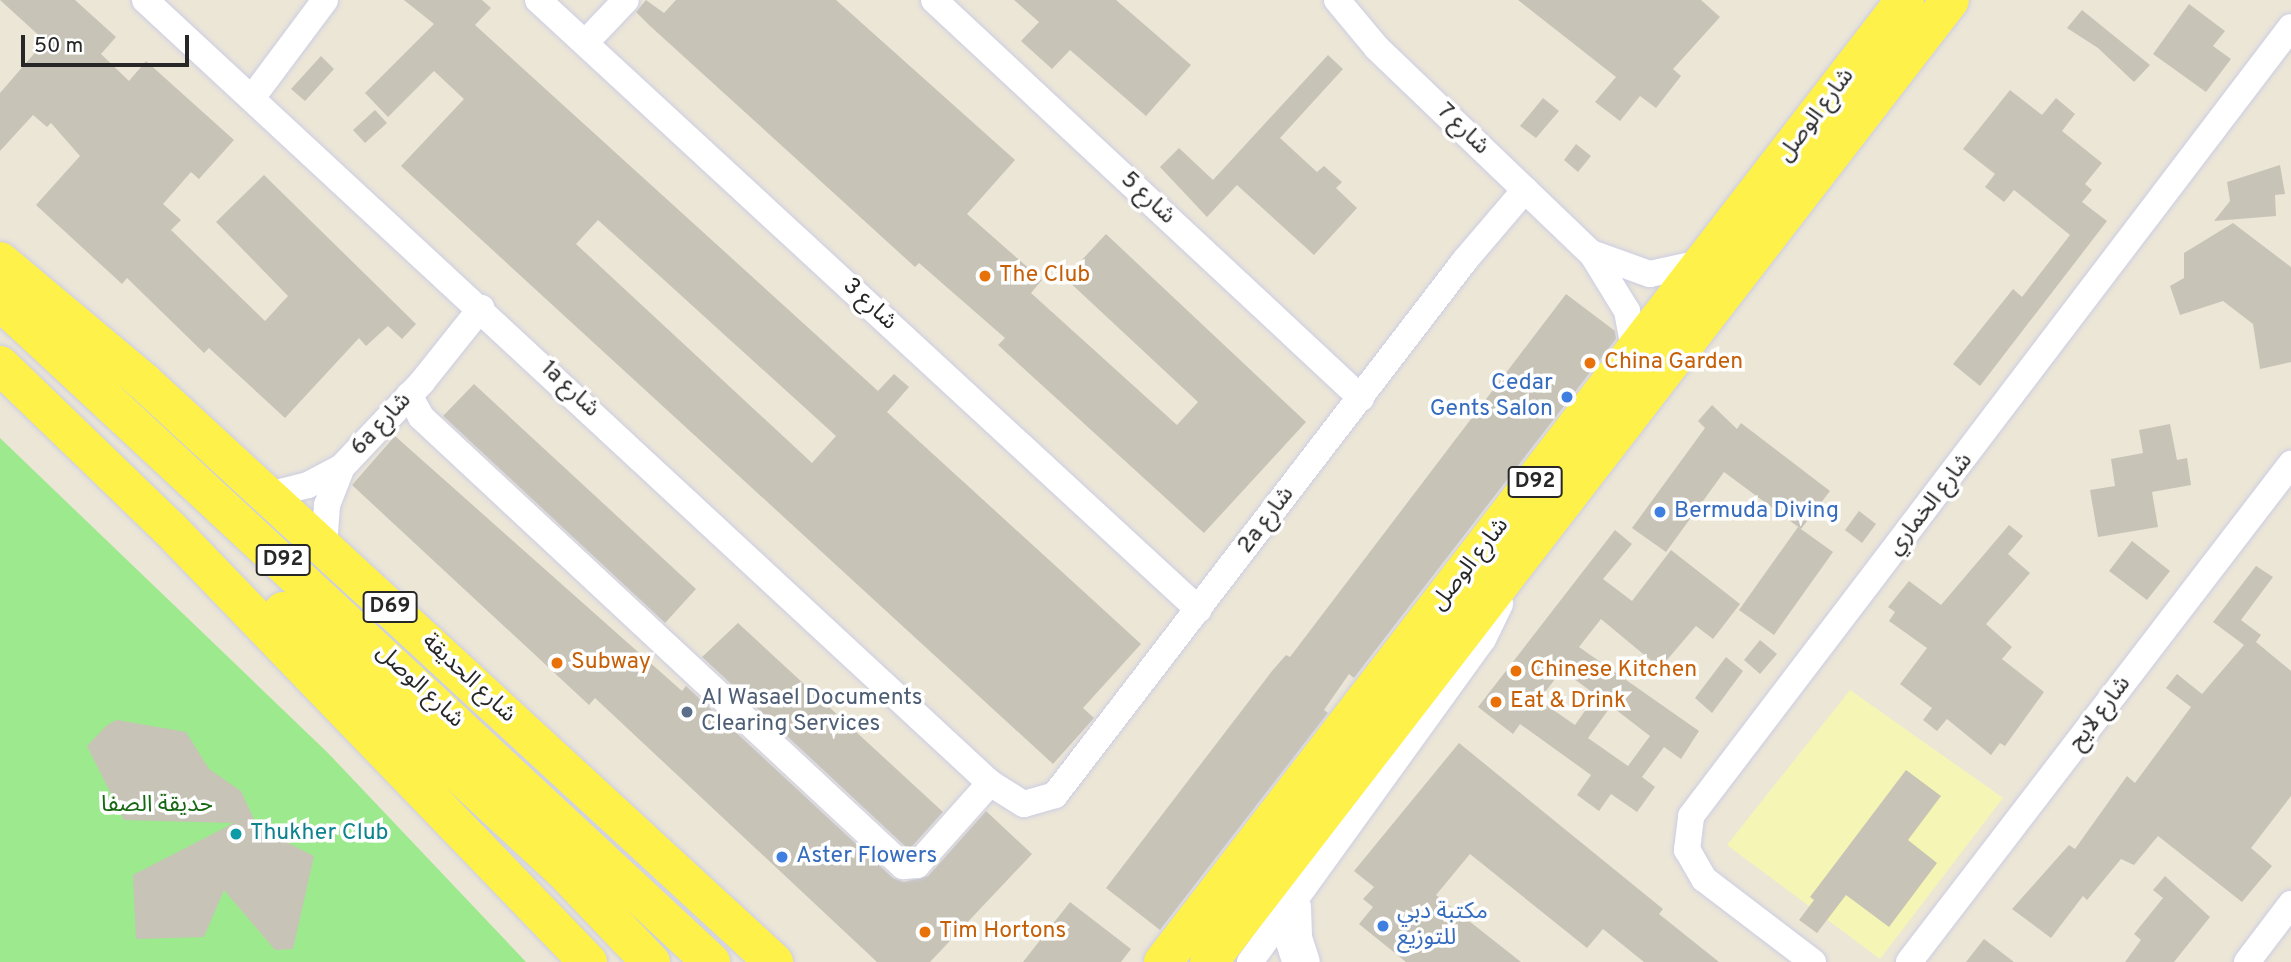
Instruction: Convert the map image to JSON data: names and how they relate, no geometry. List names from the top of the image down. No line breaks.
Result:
{"streets":{"main road":["شارع الوصل","D92","D69","شارع الحديقة"],"street":["شارع 7","شارع 5","شارع 3","1a شارع","6a شارع","شارع الخماري","2a شارع","شارع لايح"]},"crossings":[["شارع الوصل","شارع 7"],["شارع 7","2a شارع"],["شارع 5","2a شارع"],["شارع 3","2a شارع"],["1a شارع","6a شارع"],["1a شارع","2a شارع"],["6a شارع","شارع الحديقة"]],"parks":["حديقة الصفا"],"places":["The Club","China Garden","Cedar Gents Salon","Bermuda Diving","Subway","Chinese Kitchen","Eat & Drink","Al Wasael Documents Clearing Services","Thukher Club","Aster Flowers","مكتبة دبي للتوزيع","Tim Hortons"],"scale_bar":"50 m"}
